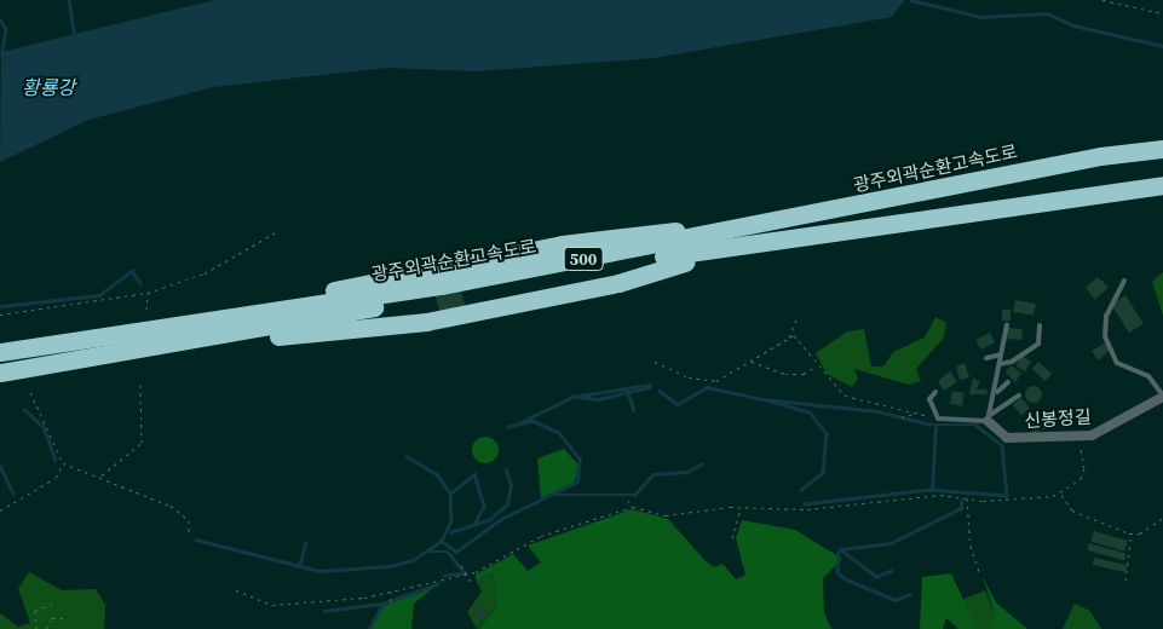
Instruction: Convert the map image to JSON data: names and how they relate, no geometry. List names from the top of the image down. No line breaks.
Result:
{"streets":{"highway":["광주외곽순환고속도로","500"],"street":["신봉정길"]},"water":["황룡강"]}
